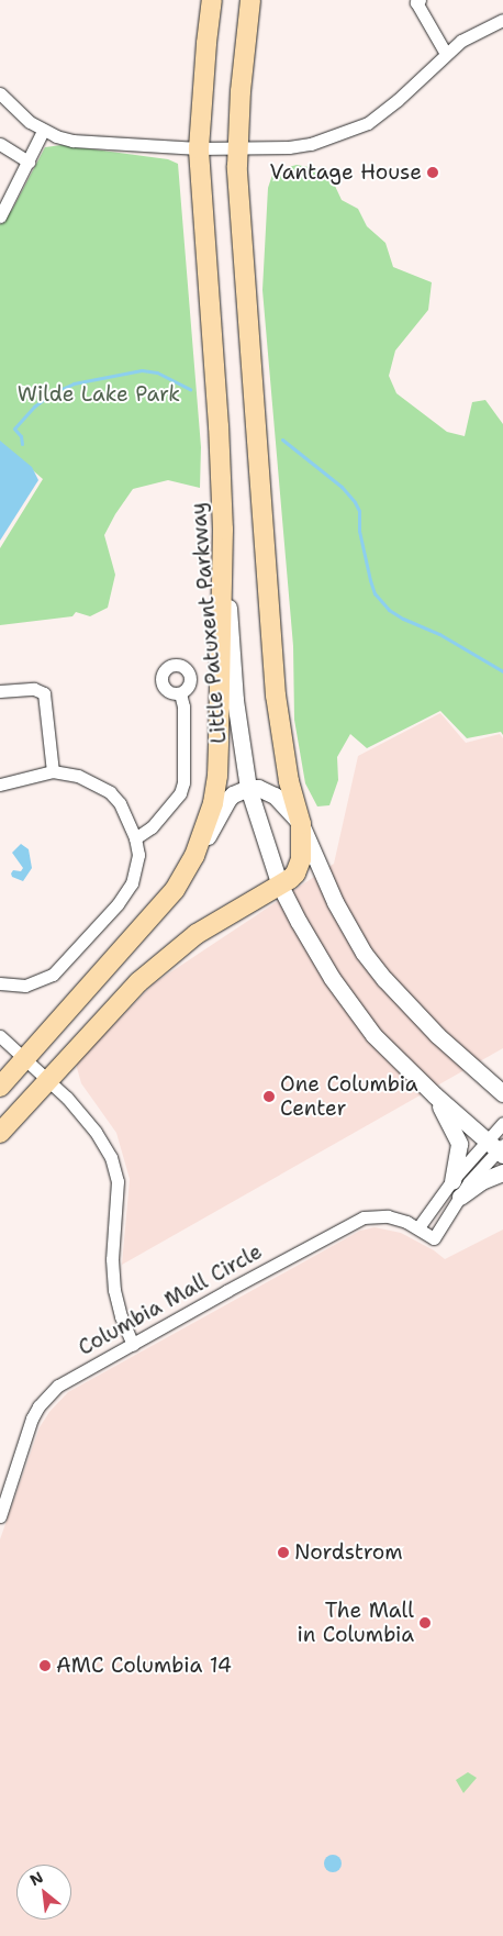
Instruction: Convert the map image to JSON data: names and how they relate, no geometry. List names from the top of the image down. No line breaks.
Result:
{"streets":{"main road":["Little Patuxent Parkway"],"street":["Columbia Mall Circle"]},"parks":["Wilde Lake Park"],"places":["Vantage House","One Columbia Center","Nordstrom","The Mall in Columbia","AMC Columbia 14"],"north":"top left"}
